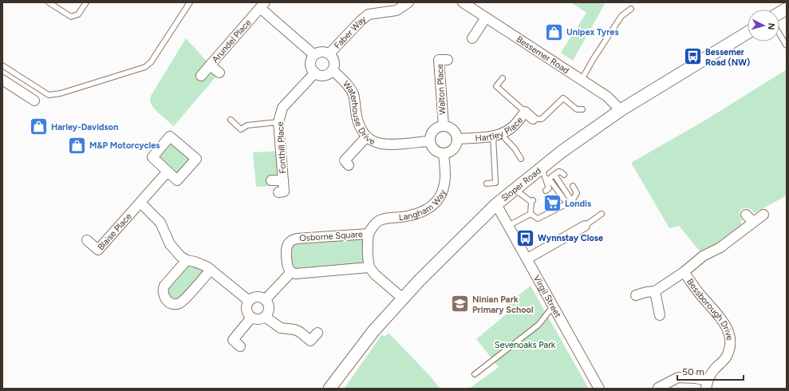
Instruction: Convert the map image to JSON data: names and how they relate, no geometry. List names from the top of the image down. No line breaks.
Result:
{"streets":{"street":["Faber Way","Arundel Place","Bessemer Road","Walton Place","Waterhouse Drive","Hartley Place","Fonthill Place","Sloper Road","Langham Way","Blaise Place","Osborne Square","Virgil Street","Bessborough Drive"]},"crossings":[["Faber Way","Arundel Place"],["Faber Way","Waterhouse Drive"],["Faber Way","Fonthill Place"],["Arundel Place","Waterhouse Drive"],["Arundel Place","Fonthill Place"],["Bessemer Road","Sloper Road"],["Walton Place","Waterhouse Drive"],["Walton Place","Hartley Place"],["Walton Place","Langham Way"],["Waterhouse Drive","Hartley Place"],["Waterhouse Drive","Fonthill Place"],["Waterhouse Drive","Langham Way"],["Hartley Place","Langham Way"],["Sloper Road","Virgil Street"],["Langham Way","Osborne Square"]],"parks":["Sevenoaks Park"],"places":{"shop":["Unipex Tyres","Harley-Davidson","M&P Motorcycles"],"bus stop":["Bessemer Road (NW)","Wynnstay Close"],"supermarket":["Londis"],"school or university":["Ninian Park Primary School"]},"scale_bar":"50 m","north":"right"}
